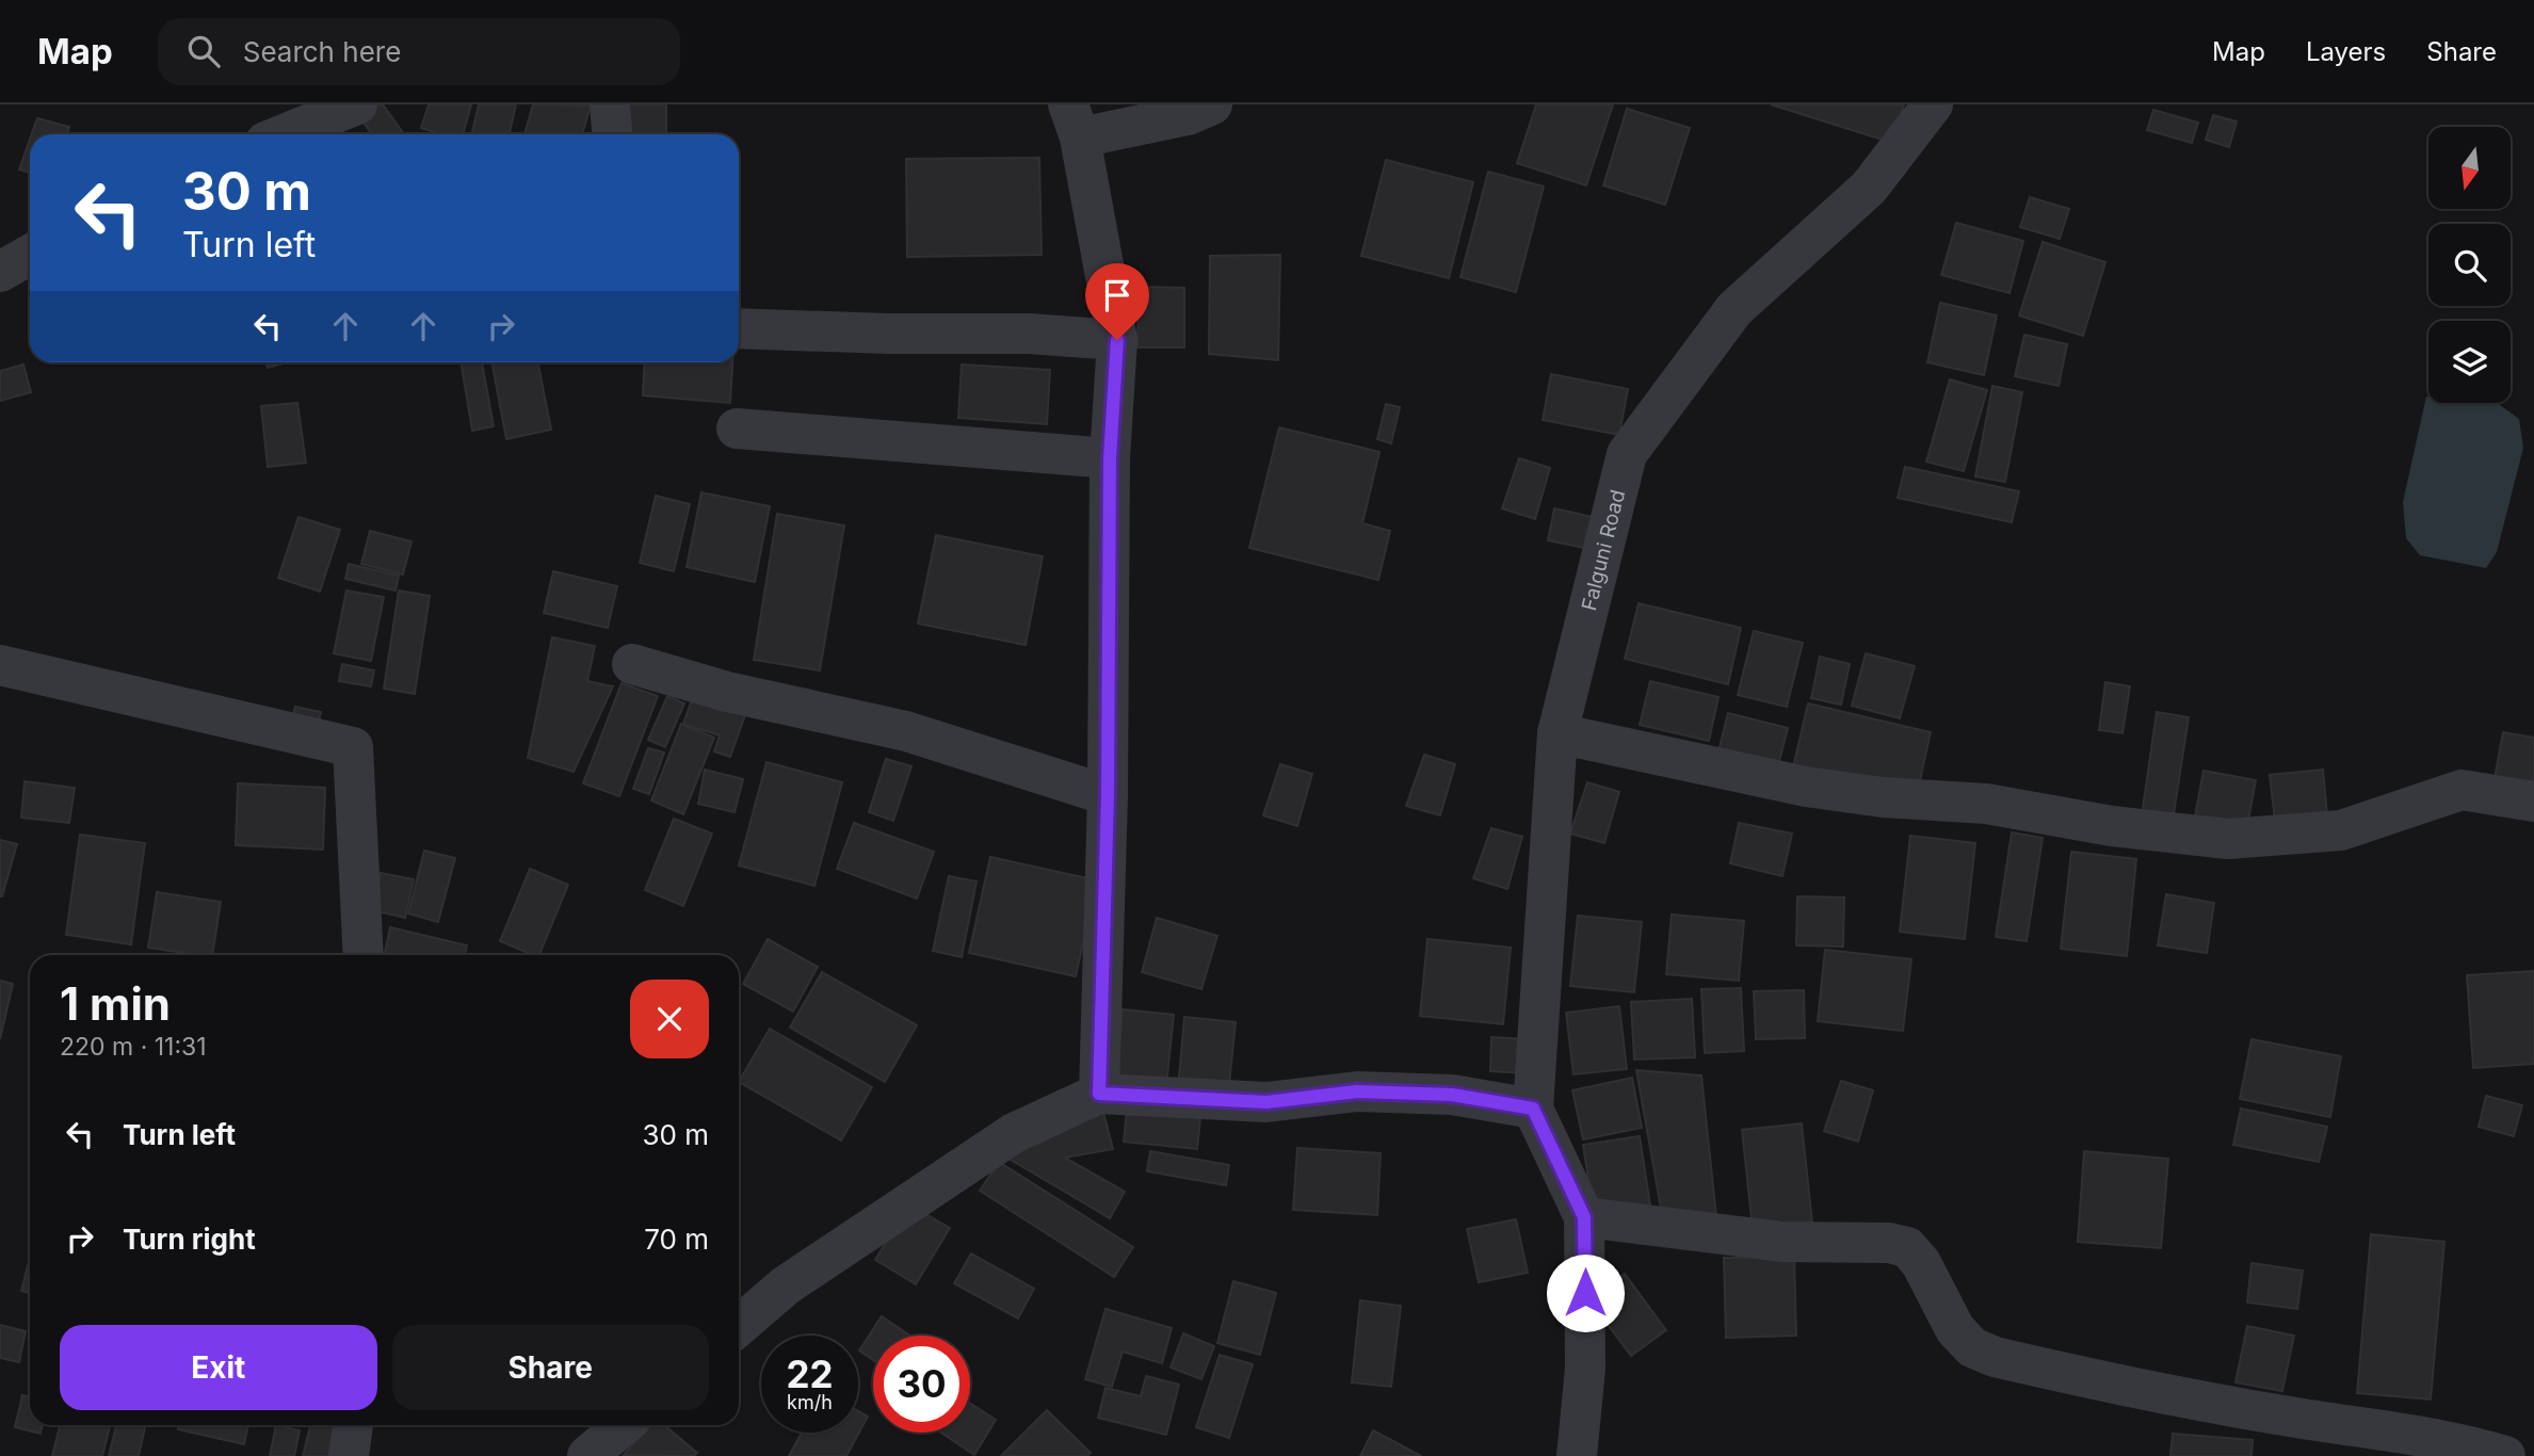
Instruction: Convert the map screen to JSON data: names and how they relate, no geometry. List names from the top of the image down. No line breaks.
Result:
{"streets":{"street":["Falguni Road"]},"north":"bottom","page":{"header":"Map","search":"Search here","nav":["Map","Layers","Share"],"turn":["30 m","Turn left"],"heading":["1 min","220 m · 11:31"],"list":[{"name":"Turn left","value":"30 m"},{"name":"Turn right","value":"70 m"}],"buttons":["Exit","Share"],"speed":"22 km/h","limit":"30"}}
